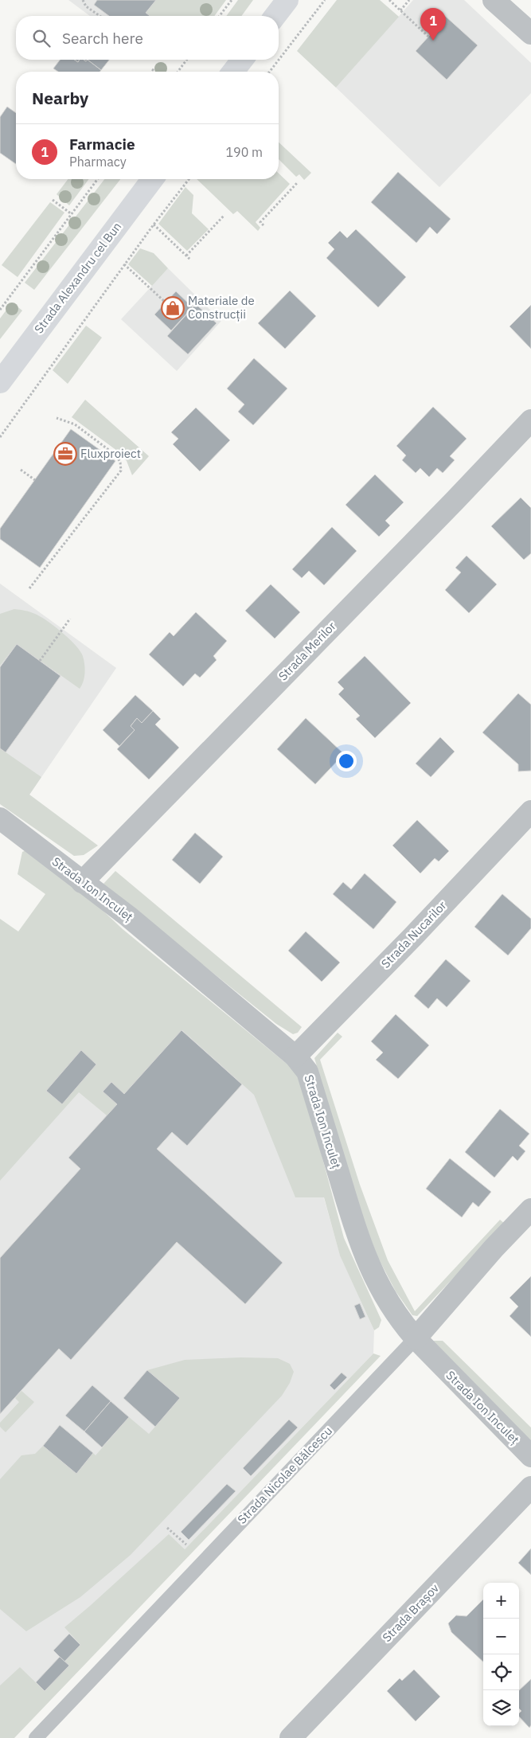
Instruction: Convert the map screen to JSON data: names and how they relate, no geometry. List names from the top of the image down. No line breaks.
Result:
{"streets":{"main road":["Strada Alexandru cel Bun"],"street":["Strada Merilor","Strada Ion Inculeț","Strada Nucarilor","Strada Nicolae Bălcescu","Strada Brașov"]},"crossings":[["Strada Merilor","Strada Ion Inculeț"],["Strada Ion Inculeț","Strada Nucarilor"],["Strada Ion Inculeț","Strada Nicolae Bălcescu"]],"places":{"shop":["Materiale de Construcții"],"office":["Fluxproiect"]},"page":{"pins":"1","search":"Search here","heading":"Nearby","list":[{"mark":"1","name":"Farmacie","note":"Pharmacy","value":"190 m"}],"map_buttons":["+","−"]}}
